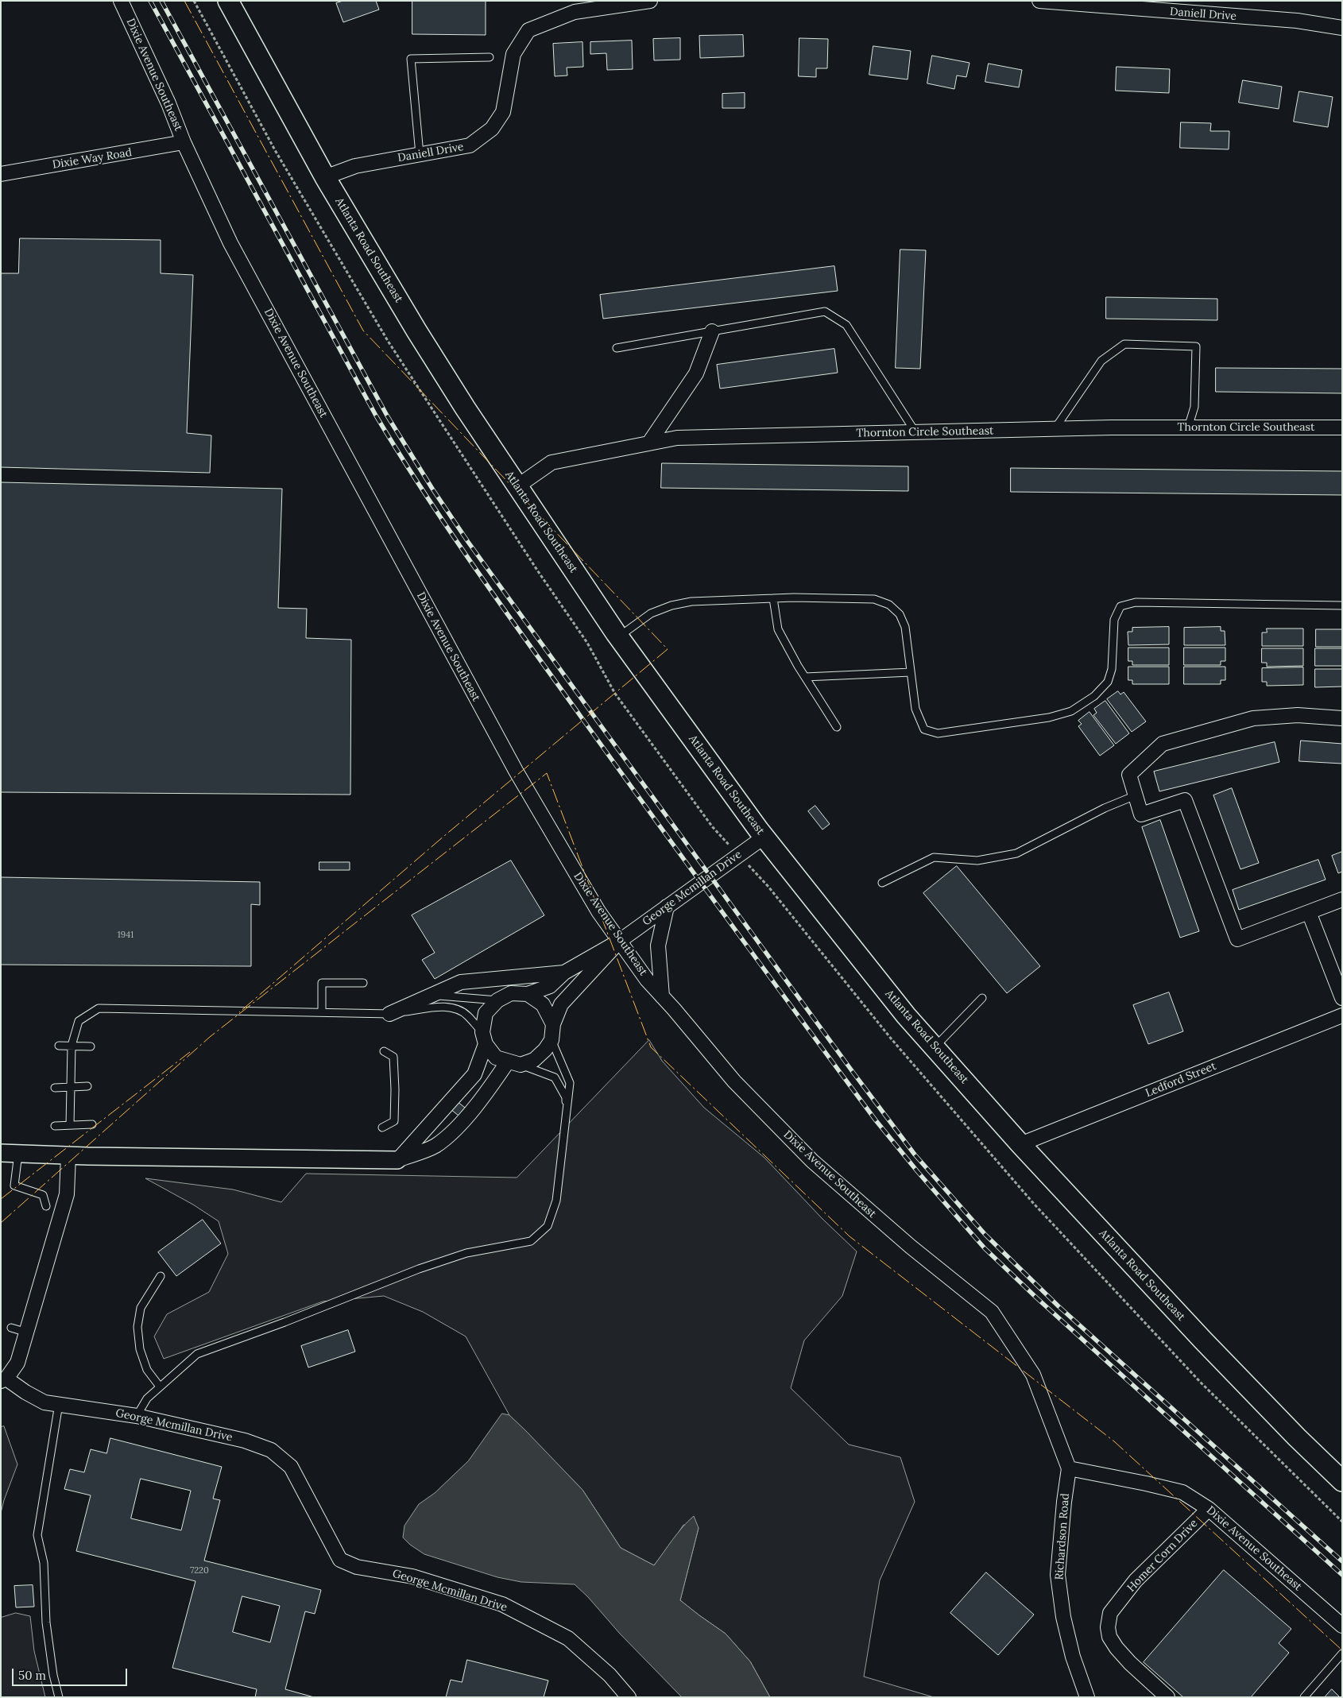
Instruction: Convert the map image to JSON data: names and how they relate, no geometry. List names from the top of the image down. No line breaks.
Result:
{"streets":{"main road":["Atlanta Road Southeast"],"street":["Daniell Drive","Dixie Avenue Southeast","Dixie Way Road","Thornton Circle Southeast","George Mcmillan Drive","Ledford Street","Richardson Road","Homer Corn Drive"]},"crossings":[["Daniell Drive","Atlanta Road Southeast"],["Dixie Avenue Southeast","Dixie Way Road"],["Dixie Avenue Southeast","George Mcmillan Drive"],["Dixie Avenue Southeast","Richardson Road"],["Dixie Avenue Southeast","Homer Corn Drive"],["Atlanta Road Southeast","Thornton Circle Southeast"],["Atlanta Road Southeast","George Mcmillan Drive"],["Atlanta Road Southeast","Ledford Street"]],"house_numbers":["1941","7220"],"scale_bar":"50 m"}
